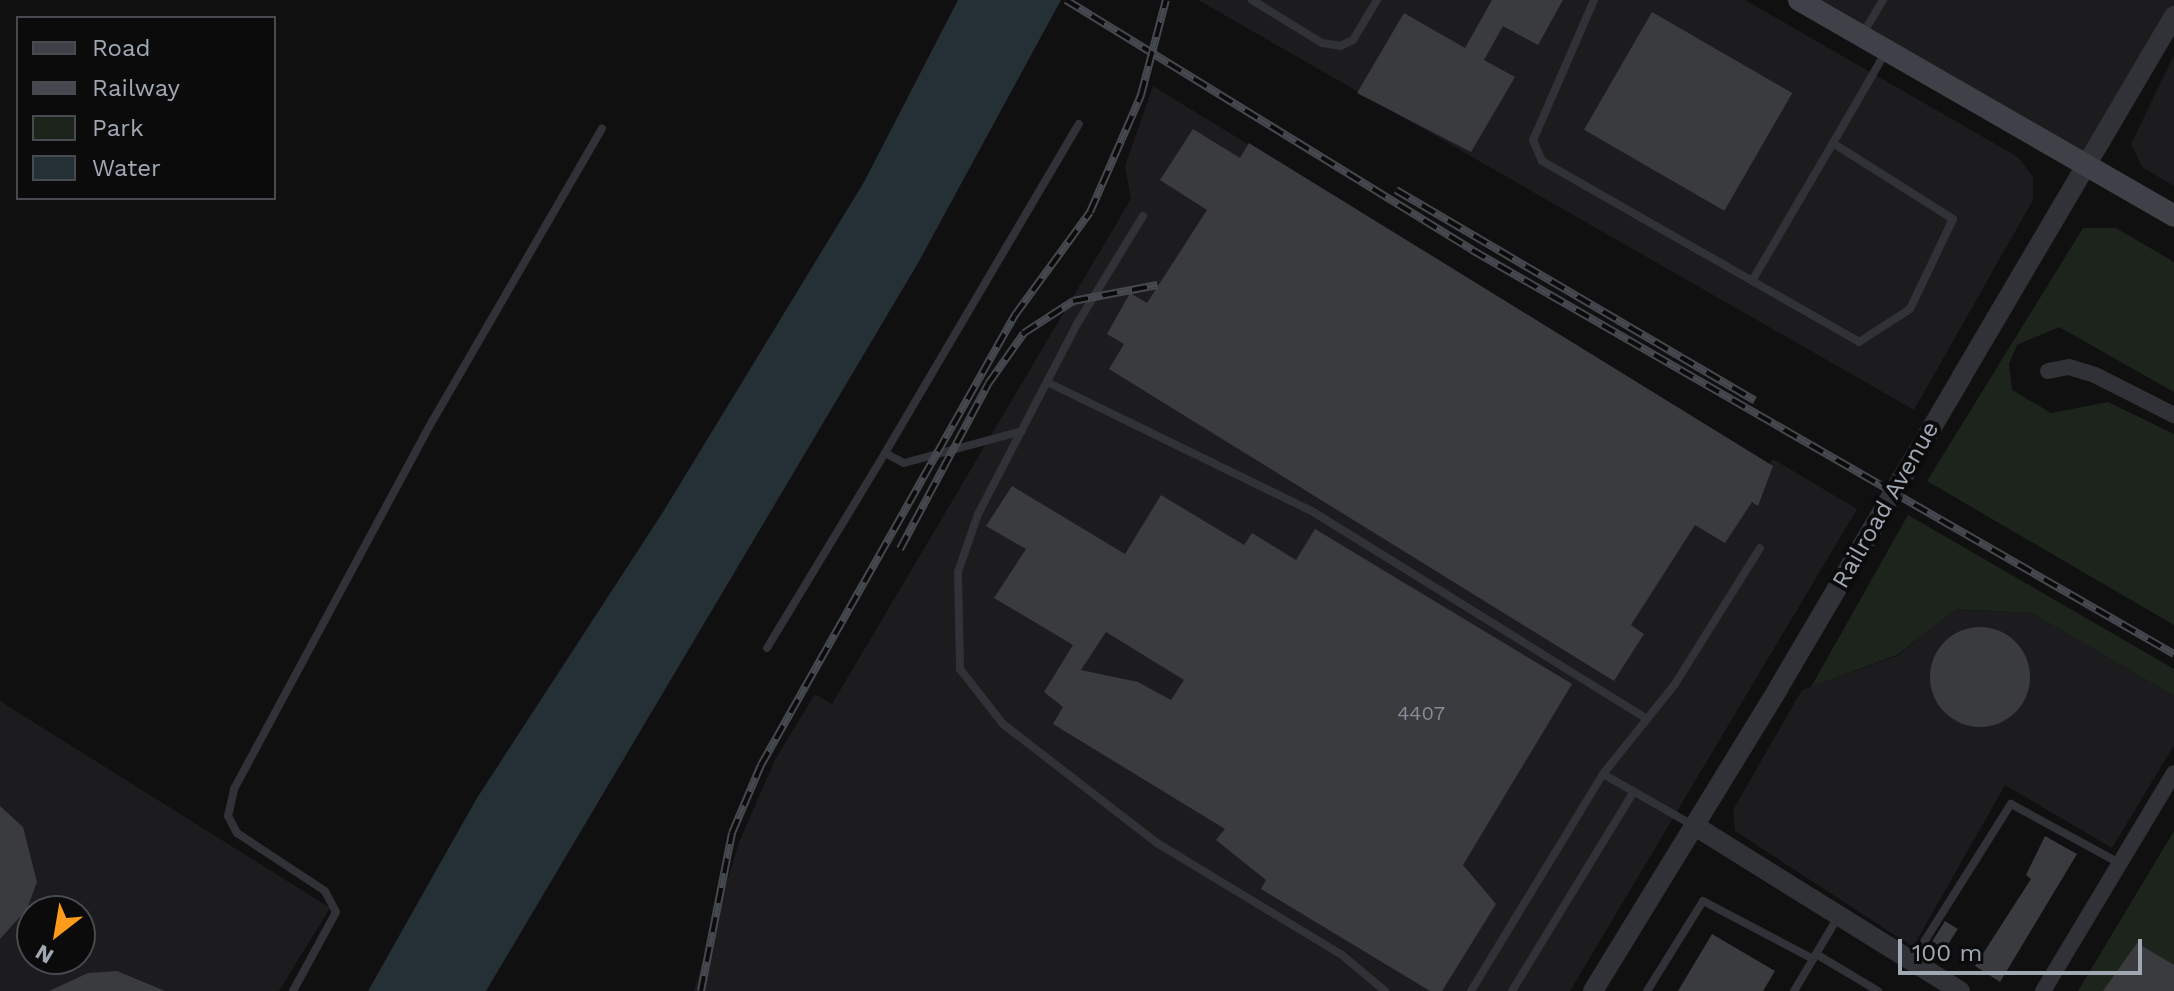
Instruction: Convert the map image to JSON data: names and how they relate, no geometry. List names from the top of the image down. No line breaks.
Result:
{"streets":{"street":["Railroad Avenue"]},"house_numbers":["4407"],"legend":["Road","Railway","Park","Water"],"scale_bar":"100 m","north":"bottom left"}
